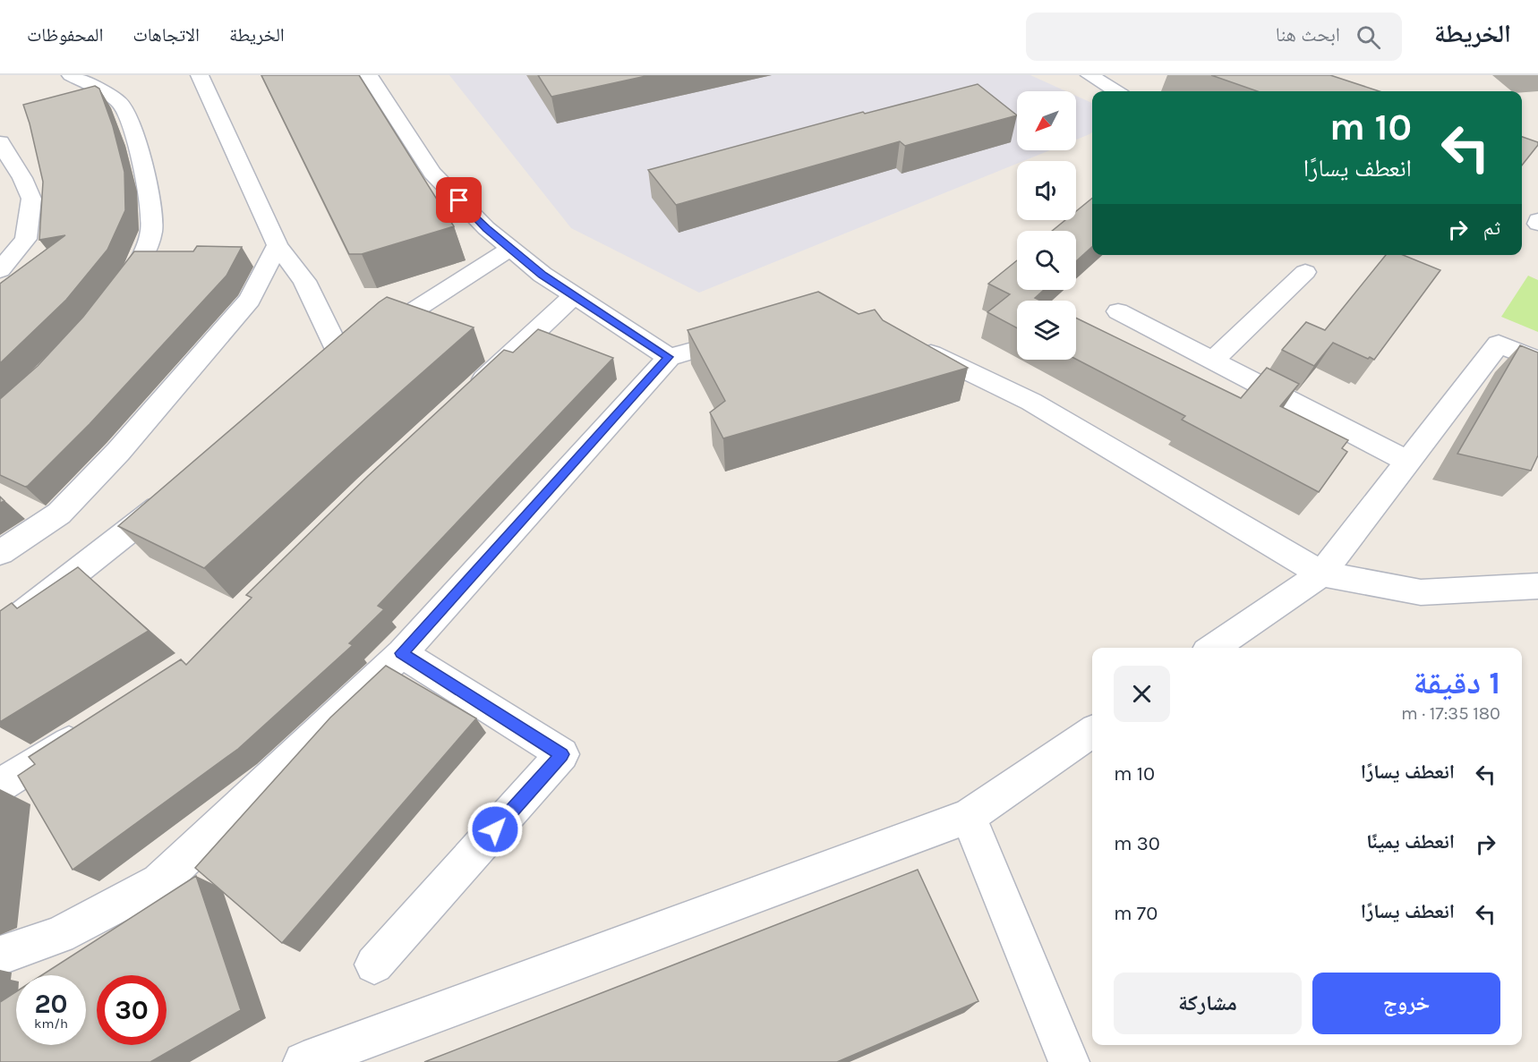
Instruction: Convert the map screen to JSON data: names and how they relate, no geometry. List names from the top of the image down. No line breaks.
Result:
{"north":"bottom left","page":{"header":"الخريطة","search":"ابحث هنا","nav":["الخريطة","الاتجاهات","المحفوظات"],"turn":["10 m","انعطف يسارًا"],"then":"ثم","heading":["1 دقيقة","180 m · 17:35"],"list":[{"name":"انعطف يسارًا","value":"10 m"},{"name":"انعطف يمينًا","value":"30 m"},{"name":"انعطف يسارًا","value":"70 m"}],"buttons":["خروج","مشاركة"],"speed":"20 km/h","limit":"30"}}
